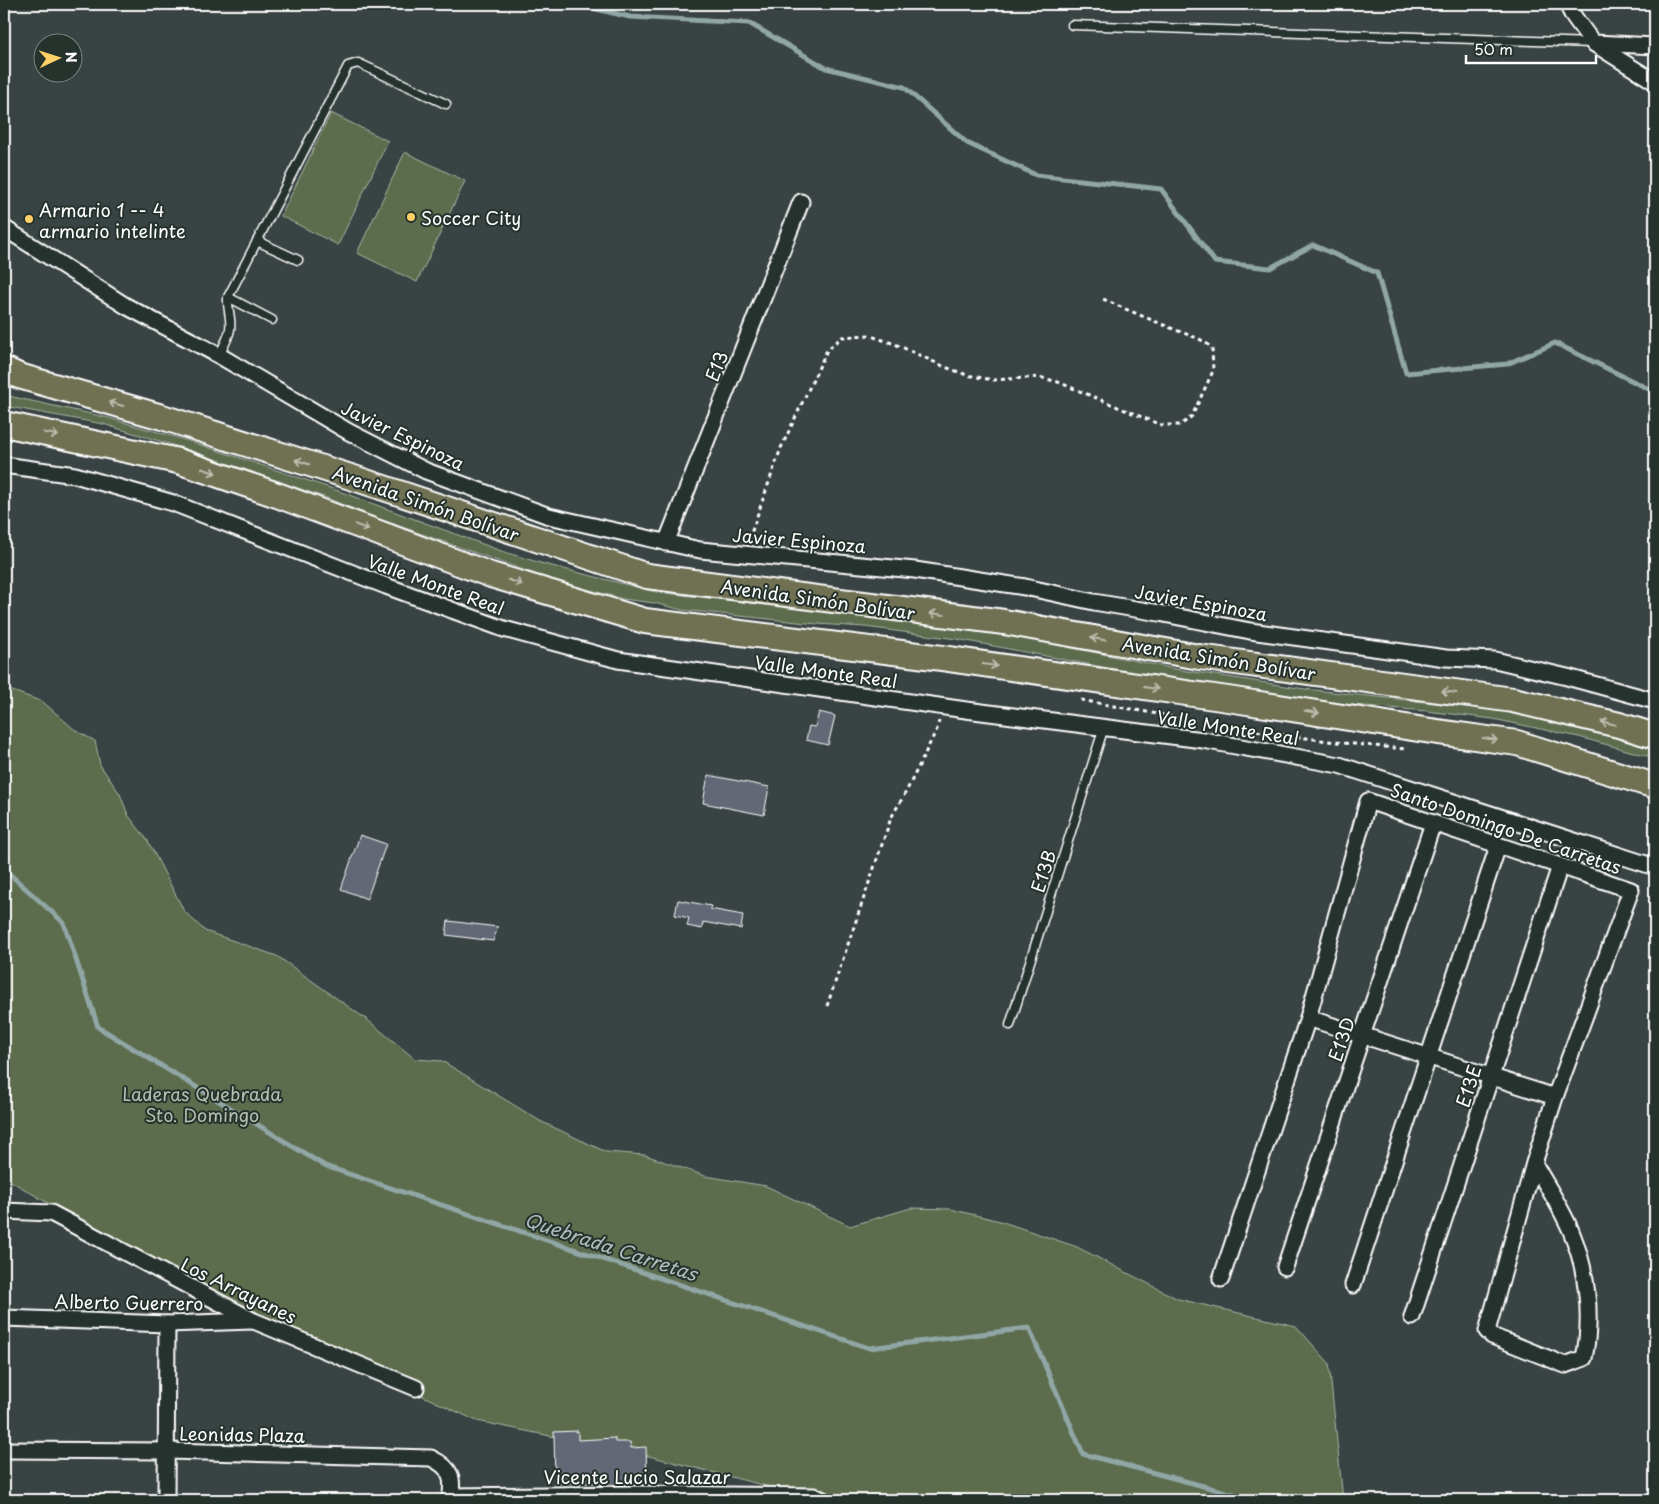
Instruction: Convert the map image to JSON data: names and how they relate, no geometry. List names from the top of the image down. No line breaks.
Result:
{"streets":{"highway":["Avenida Simón Bolívar"],"street":["E13","Javier Espinoza","Valle Monte Real","Santo Domingo De Carretas","E13D","E13E","Los Arrayanes","Alberto Guerrero","Leonidas Plaza","Vicente Lucio Salazar"],"lane":["E13B"]},"crossings":[["E13","Javier Espinoza"],["Valle Monte Real","E13B"],["Santo Domingo De Carretas","E13D"],["Santo Domingo De Carretas","E13E"],["Los Arrayanes","Alberto Guerrero"],["Leonidas Plaza","Vicente Lucio Salazar"]],"water":["Quebrada Carretas"],"parks":["Laderas Quebrada Sto. Domingo"],"places":["Soccer City","Armario 1 -- 4 armario intelinte"],"scale_bar":"50 m","north":"right"}
